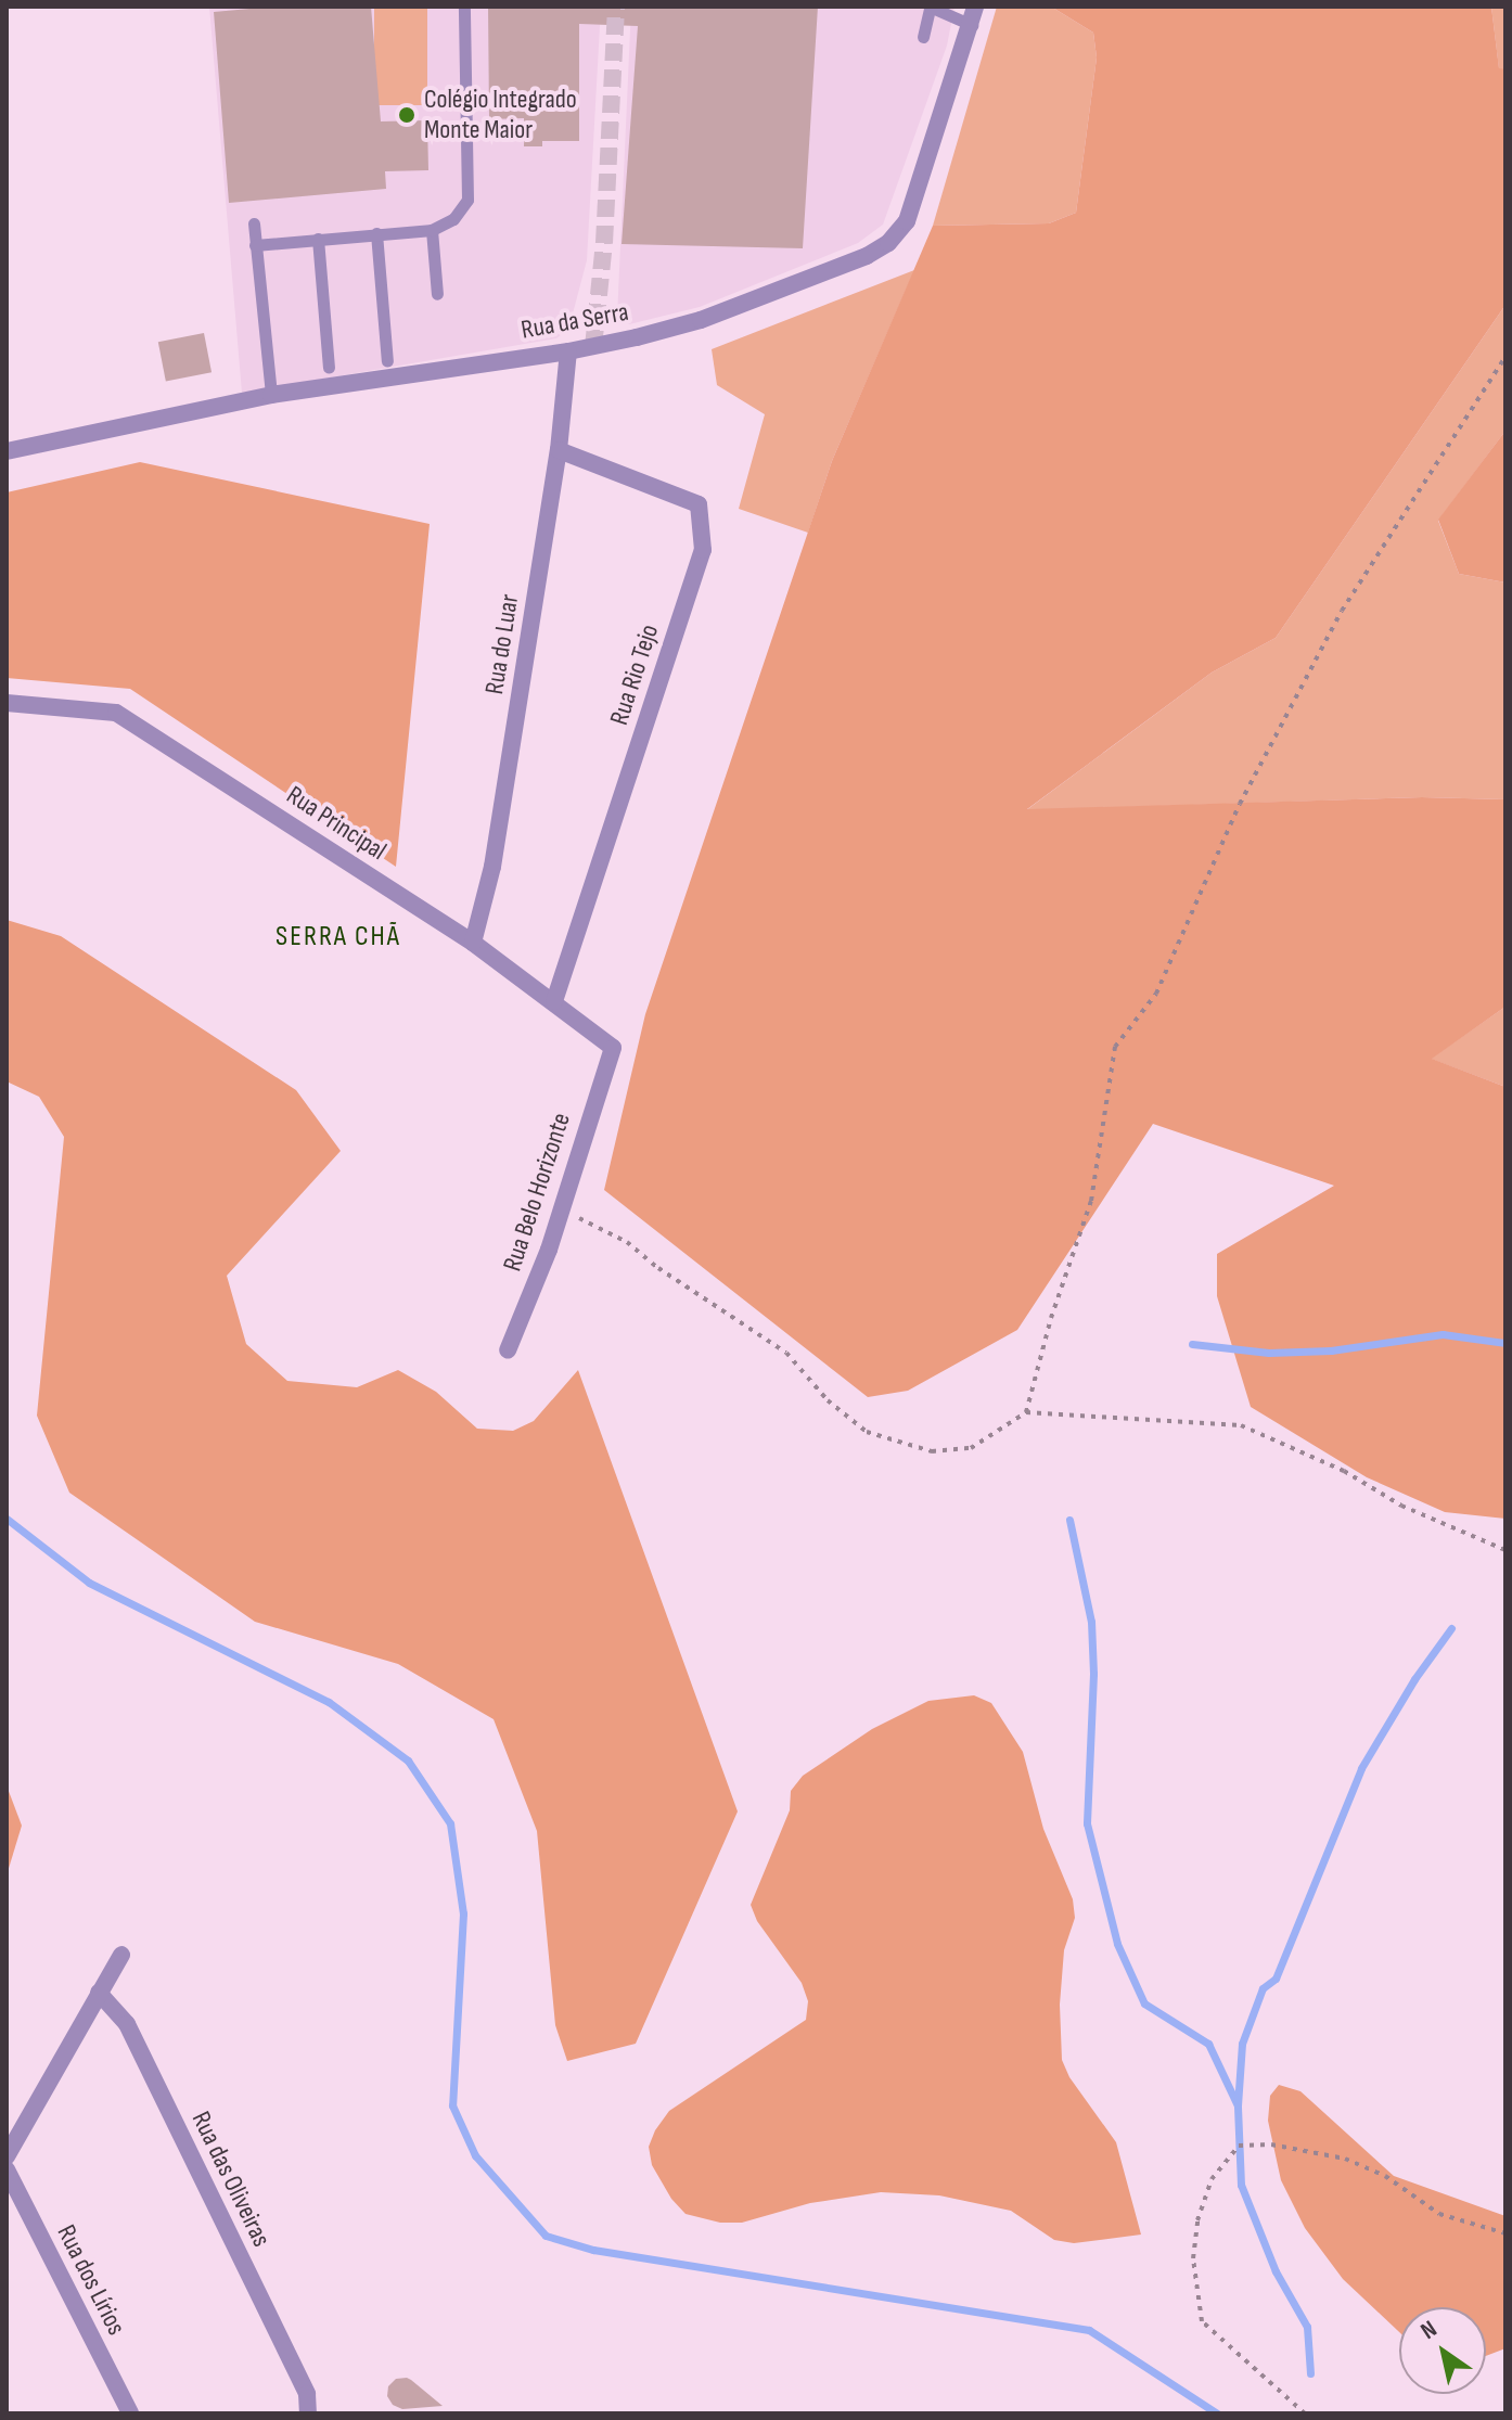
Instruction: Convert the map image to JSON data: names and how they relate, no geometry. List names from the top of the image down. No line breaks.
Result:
{"streets":{"street":["Rua da Serra","Rua do Luar","Rua Rio Tejo","Rua Principal","Rua Belo Horizonte","Rua das Oliveiras","Rua dos Lírios"]},"crossings":[["Rua da Serra","Rua do Luar"],["Rua do Luar","Rua Rio Tejo"],["Rua do Luar","Rua Principal"],["Rua Rio Tejo","Rua Principal"],["Rua Principal","Rua Belo Horizonte"]],"districts":["SERRA CHÃ"],"places":["Colégio Integrado Monte Maior"],"north":"top left"}
